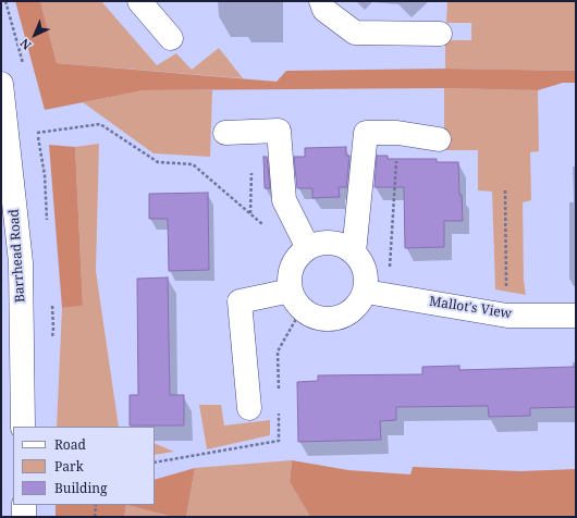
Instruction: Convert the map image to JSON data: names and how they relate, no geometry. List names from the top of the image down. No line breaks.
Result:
{"streets":{"street":["Barrhead Road","Mallot's View"]},"legend":["Road","Park","Building"],"north":"bottom left"}
